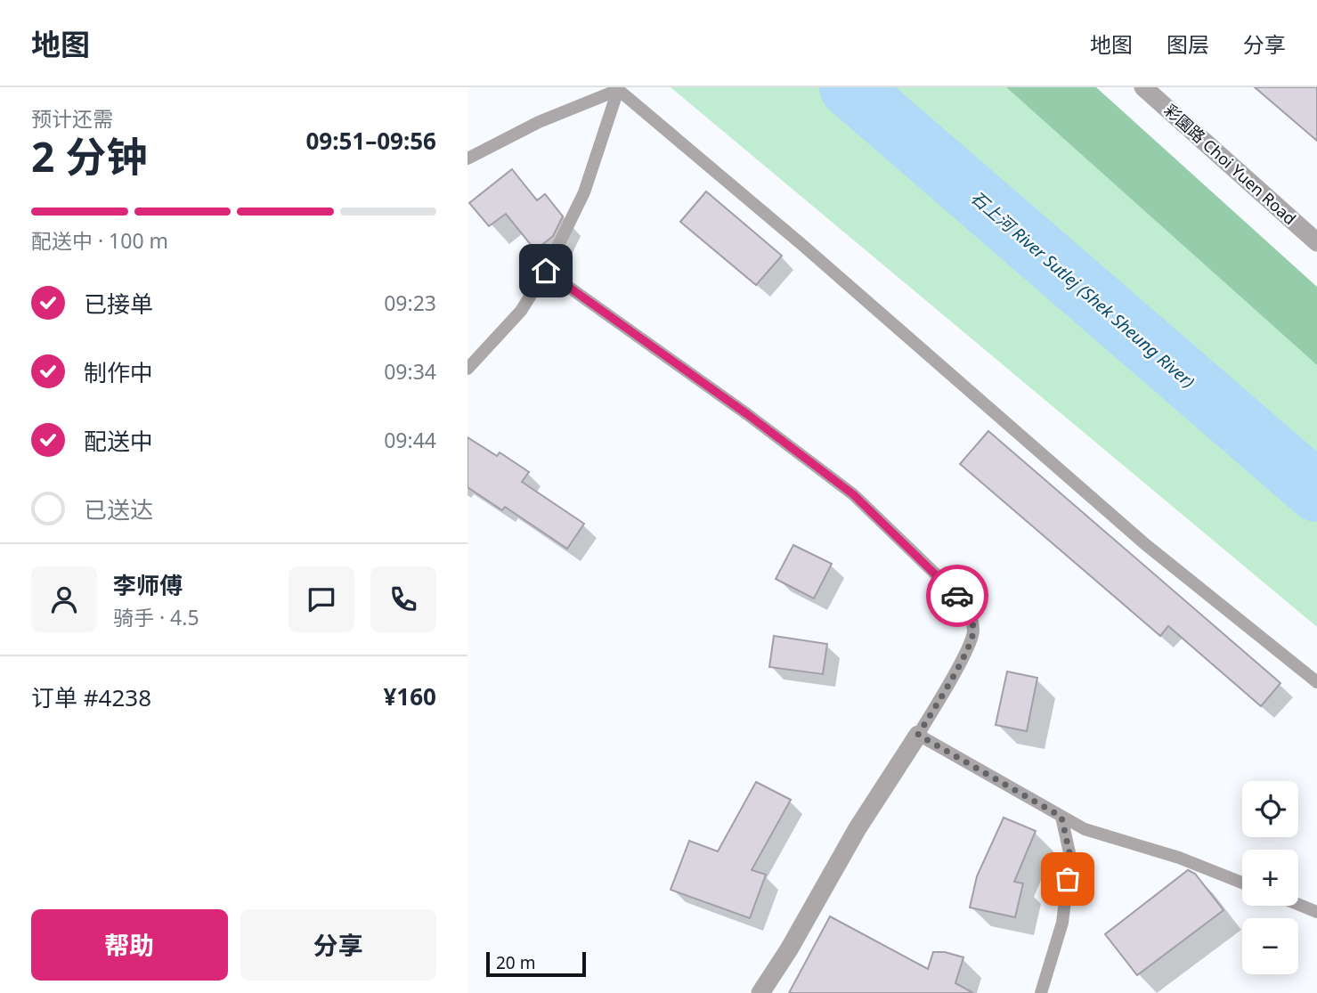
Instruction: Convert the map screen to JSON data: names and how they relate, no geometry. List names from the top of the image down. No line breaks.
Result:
{"streets":{"street":["彩園路 Choi Yuen Road"]},"water":["石上河 River Sutlej (Shek Sheung River)"],"scale_bar":"20 m","page":{"header":"地图","nav":["地图","图层","分享"],"heading":["2 分钟","预计还需","09:51–09:56"],"panel":["李师傅","骑手 · 4.5","订单 #4238","¥160"],"bar":"配送中 · 100 m","list":[["已接单","09:23"],["制作中","09:34"],["配送中","09:44"],"已送达"],"map_buttons":["+","−"],"buttons":["帮助","分享"],"scale":"20 m"}}
